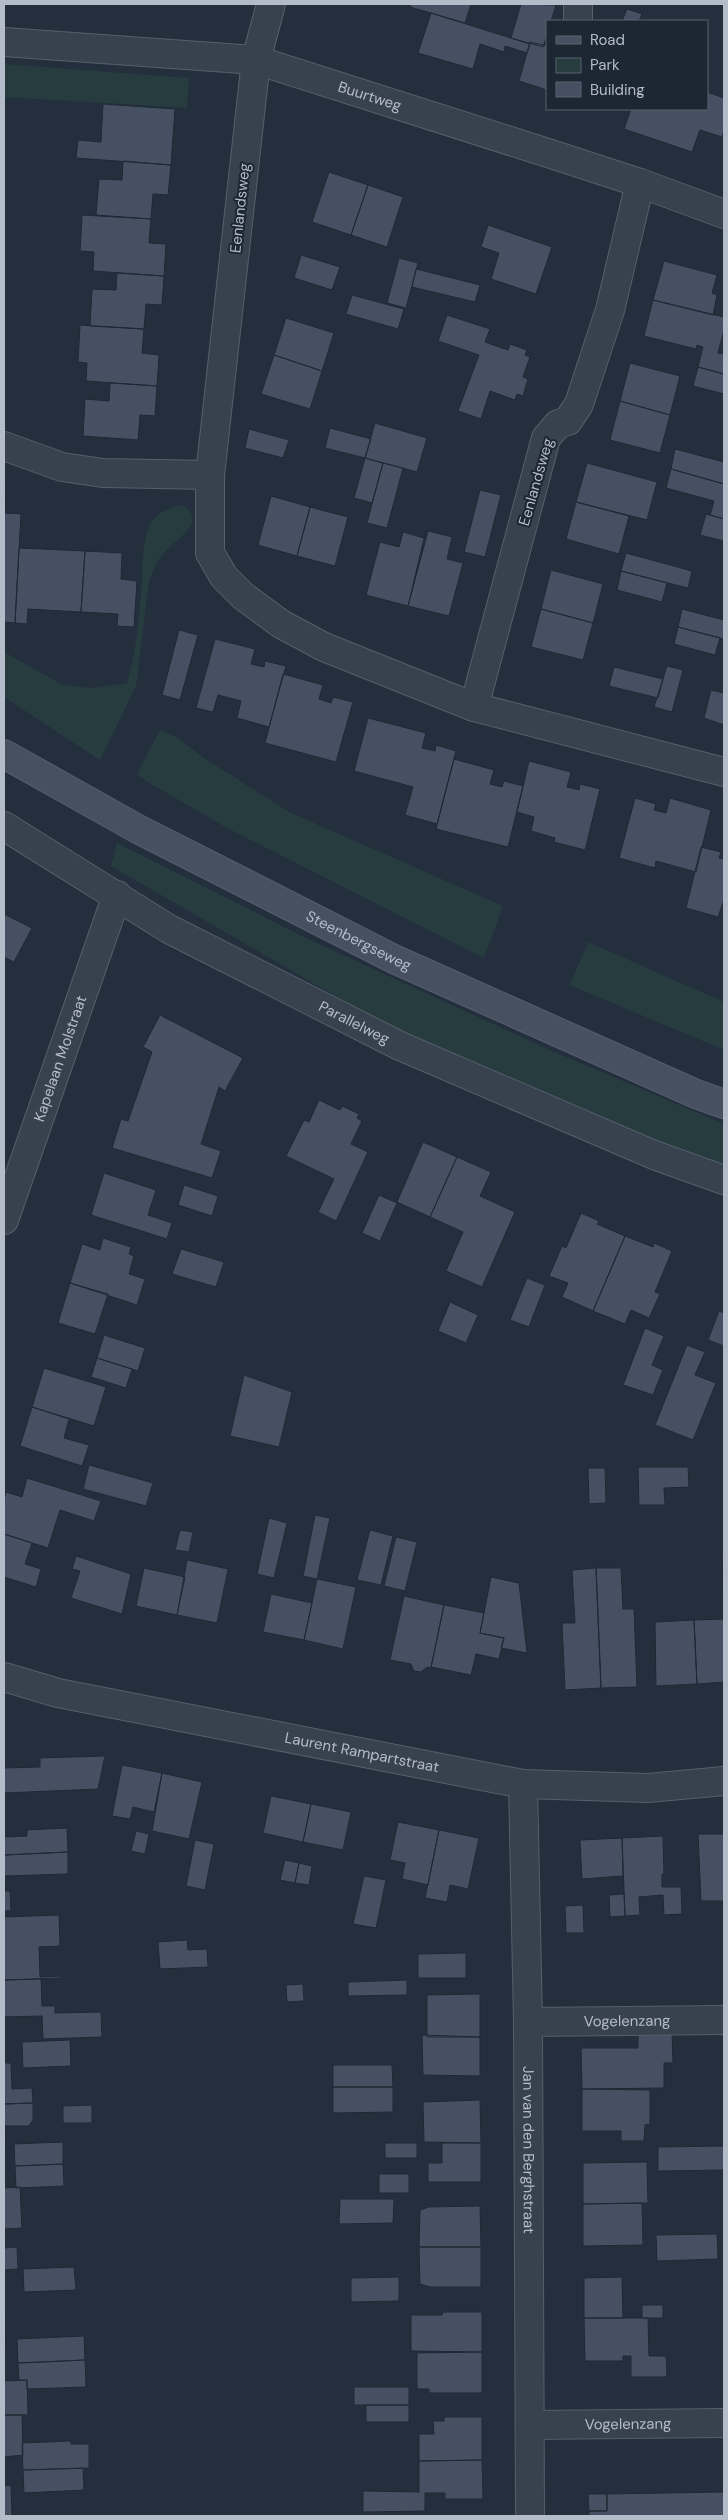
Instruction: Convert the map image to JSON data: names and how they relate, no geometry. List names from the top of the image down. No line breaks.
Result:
{"streets":{"main road":["Steenbergseweg"],"street":["Buurtweg","Eenlandsweg","Parallelweg","Kapelaan Molstraat","Laurent Rampartstraat","Vogelenzang","Jan van den Berghstraat"]},"crossings":[["Buurtweg","Eenlandsweg"],["Parallelweg","Kapelaan Molstraat"],["Laurent Rampartstraat","Jan van den Berghstraat"],["Vogelenzang","Jan van den Berghstraat"]],"legend":["Road","Park","Building"]}
